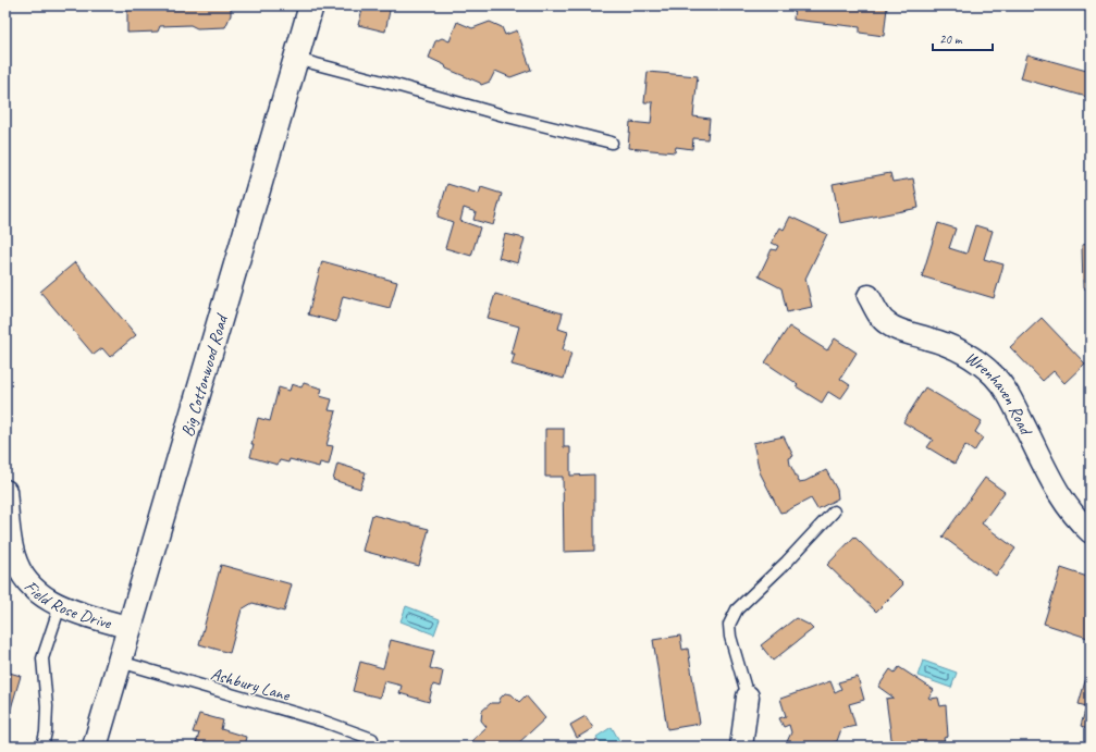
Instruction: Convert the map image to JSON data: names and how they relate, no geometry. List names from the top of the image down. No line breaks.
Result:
{"streets":{"main road":["Big Cottonwood Road"],"street":["Wrenhaven Road","Field Rose Drive"],"lane":["Ashbury Lane"]},"crossings":[["Big Cottonwood Road","Field Rose Drive"],["Big Cottonwood Road","Ashbury Lane"]],"scale_bar":"20 m"}
